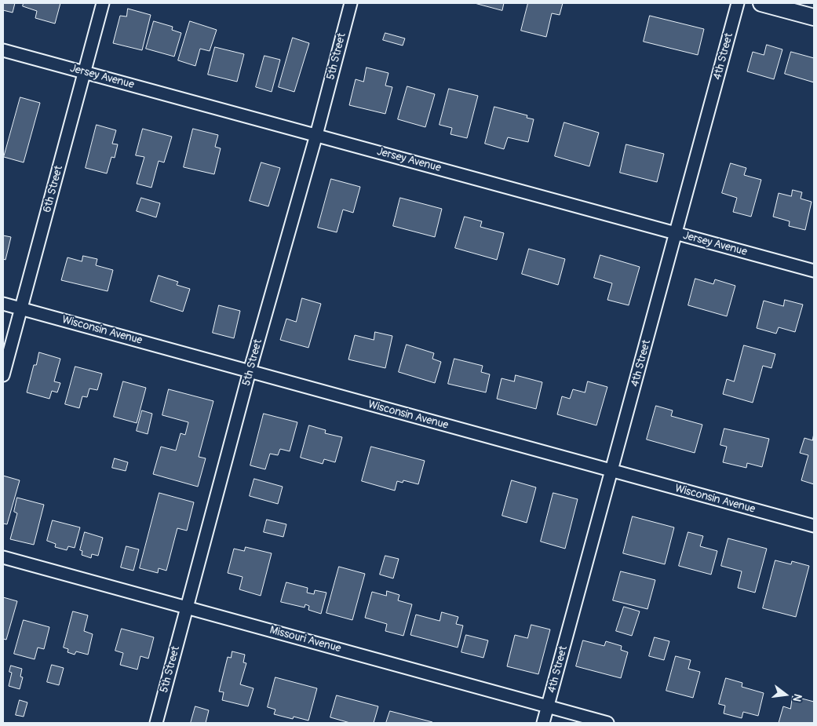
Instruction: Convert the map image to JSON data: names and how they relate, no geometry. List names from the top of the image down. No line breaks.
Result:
{"streets":{"street":["5th Street","4th Street","Jersey Avenue","6th Street","Wisconsin Avenue","Missouri Avenue"]},"crossings":[["5th Street","Jersey Avenue"],["5th Street","Wisconsin Avenue"],["5th Street","Missouri Avenue"],["4th Street","Jersey Avenue"],["4th Street","Wisconsin Avenue"],["4th Street","Missouri Avenue"],["Jersey Avenue","6th Street"],["6th Street","Wisconsin Avenue"]],"north":"right"}
